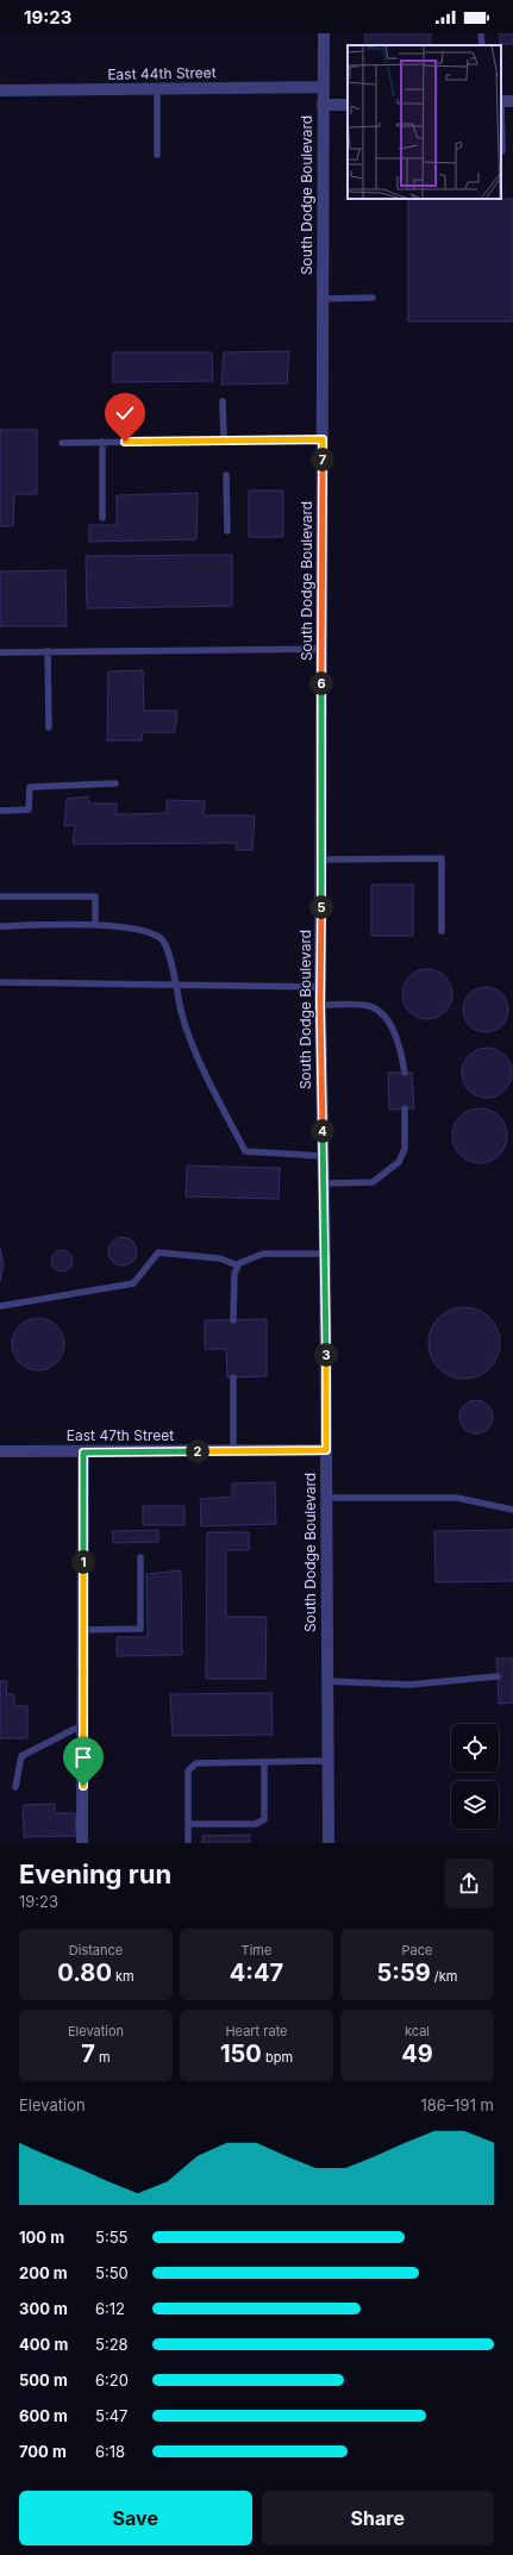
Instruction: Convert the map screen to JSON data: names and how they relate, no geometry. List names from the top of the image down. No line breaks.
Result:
{"streets":{"street":["East 44th Street","South Dodge Boulevard","East 47th Street"]},"crossings":[["East 44th Street","South Dodge Boulevard"],["South Dodge Boulevard","East 47th Street"]],"page":{"status":"19:23","pins":["7","6","5","4","3","2","1"],"heading":["Evening run","19:23"],"stats":[["Distance","0.80 km"],["Time","4:47"],["Pace","5:59 /km"],["Elevation","7 m"],["Heart rate","150 bpm"],["kcal","49"]],"chart":["Elevation","186–191 m"],"list":[{"name":"100 m","note":"5:55"},{"name":"200 m","note":"5:50"},{"name":"300 m","note":"6:12"},{"name":"400 m","note":"5:28"},{"name":"500 m","note":"6:20"},{"name":"600 m","note":"5:47"},{"name":"700 m","note":"6:18"}],"buttons":["Save","Share"]}}
